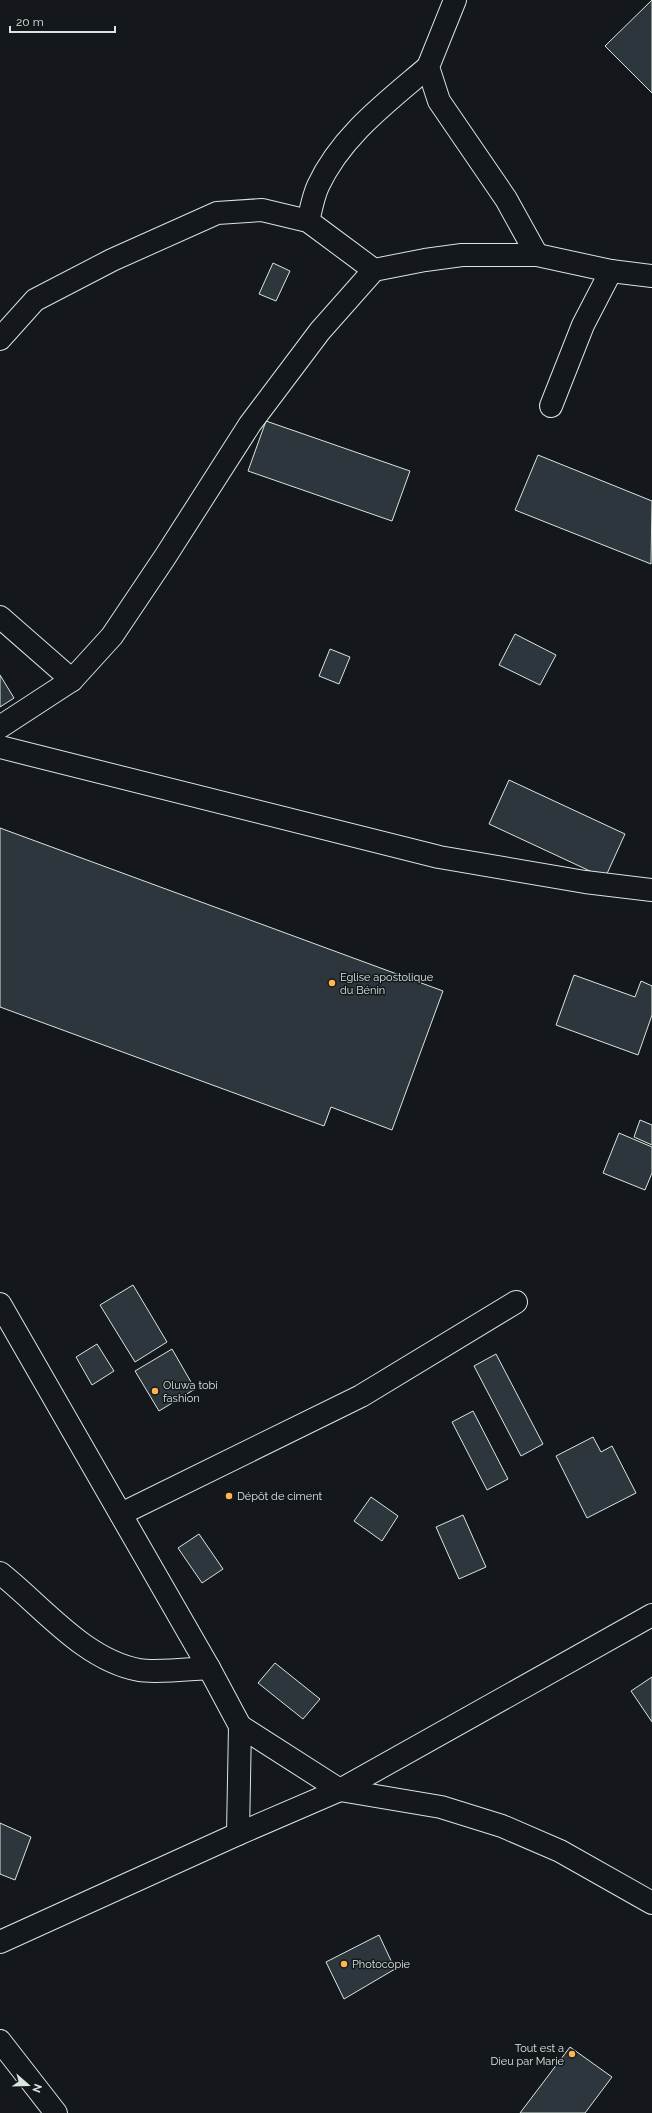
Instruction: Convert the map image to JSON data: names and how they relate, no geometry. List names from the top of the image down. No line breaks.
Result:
{"places":["Eglise apostolique du Bénin","Oluwa tobi fashion","Dépôt de ciment","Photocopie","Tout est a Dieu par Marie"],"scale_bar":"20 m","north":"right"}
